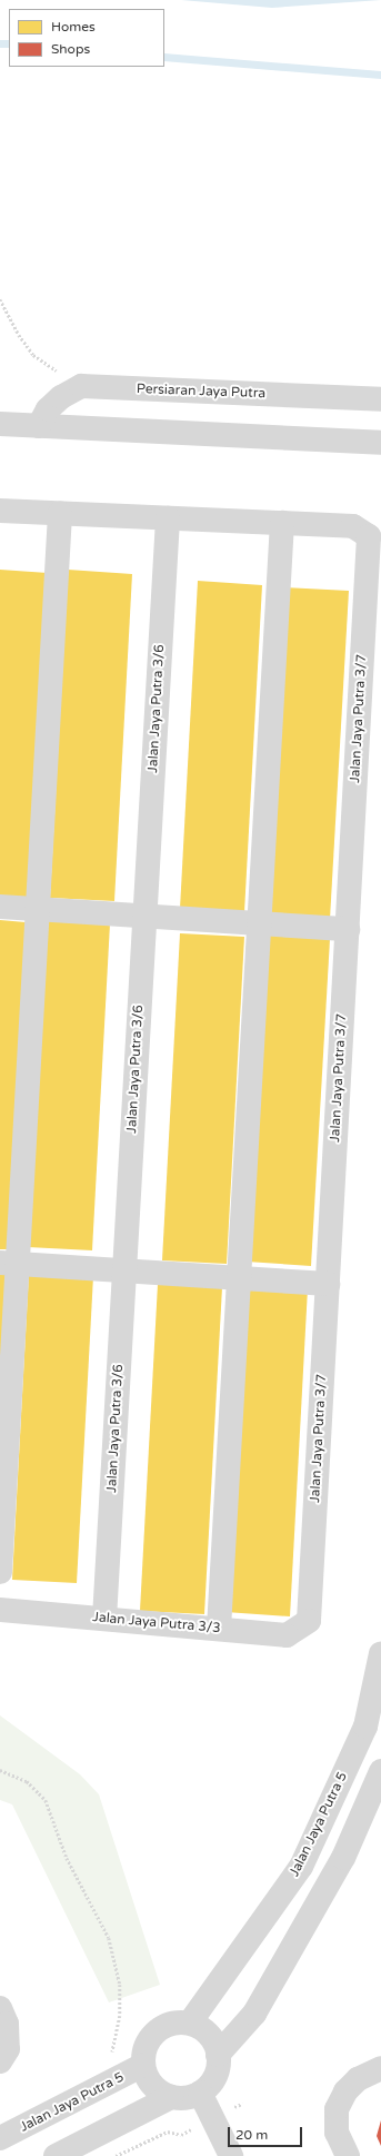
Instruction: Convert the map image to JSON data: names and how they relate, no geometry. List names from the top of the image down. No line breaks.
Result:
{"streets":{"street":["Persiaran Jaya Putra","Jalan Jaya Putra 3/6","Jalan Jaya Putra 3/7","Jalan Jaya Putra 3/3","Jalan Jaya Putra 5"]},"crossings":[["Jalan Jaya Putra 3/6","Jalan Jaya Putra 3/3"],["Jalan Jaya Putra 3/7","Jalan Jaya Putra 3/3"]],"legend":["Homes","Shops"],"scale_bar":"20 m"}
